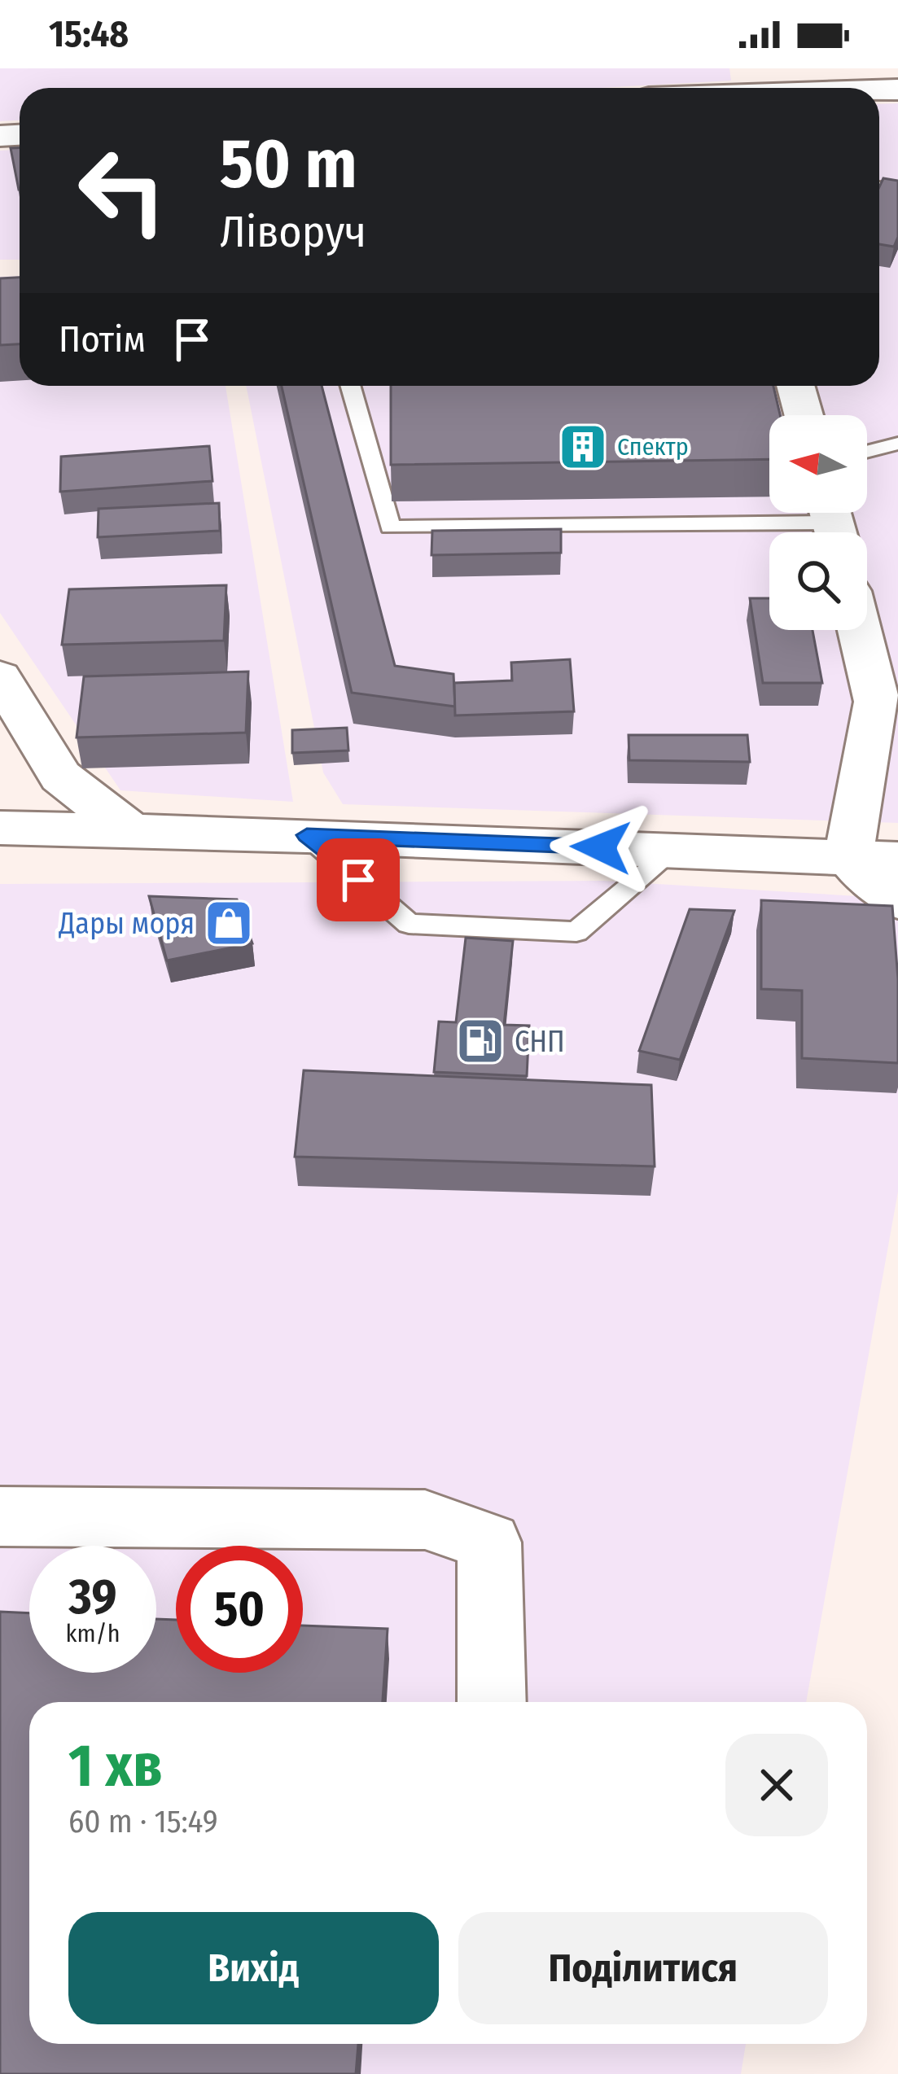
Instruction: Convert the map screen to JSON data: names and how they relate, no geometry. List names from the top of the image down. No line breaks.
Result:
{"places":{"building":["Спектр"],"shop":["Дары моря"],"fuel station":["СНП"]},"north":"left","page":{"status":"15:48","turn":["50 m","Ліворуч"],"then":"Потім","speed":"39 km/h","limit":"50","heading":["1 хв","60 m · 15:49"],"buttons":["Вихід","Поділитися"]}}
